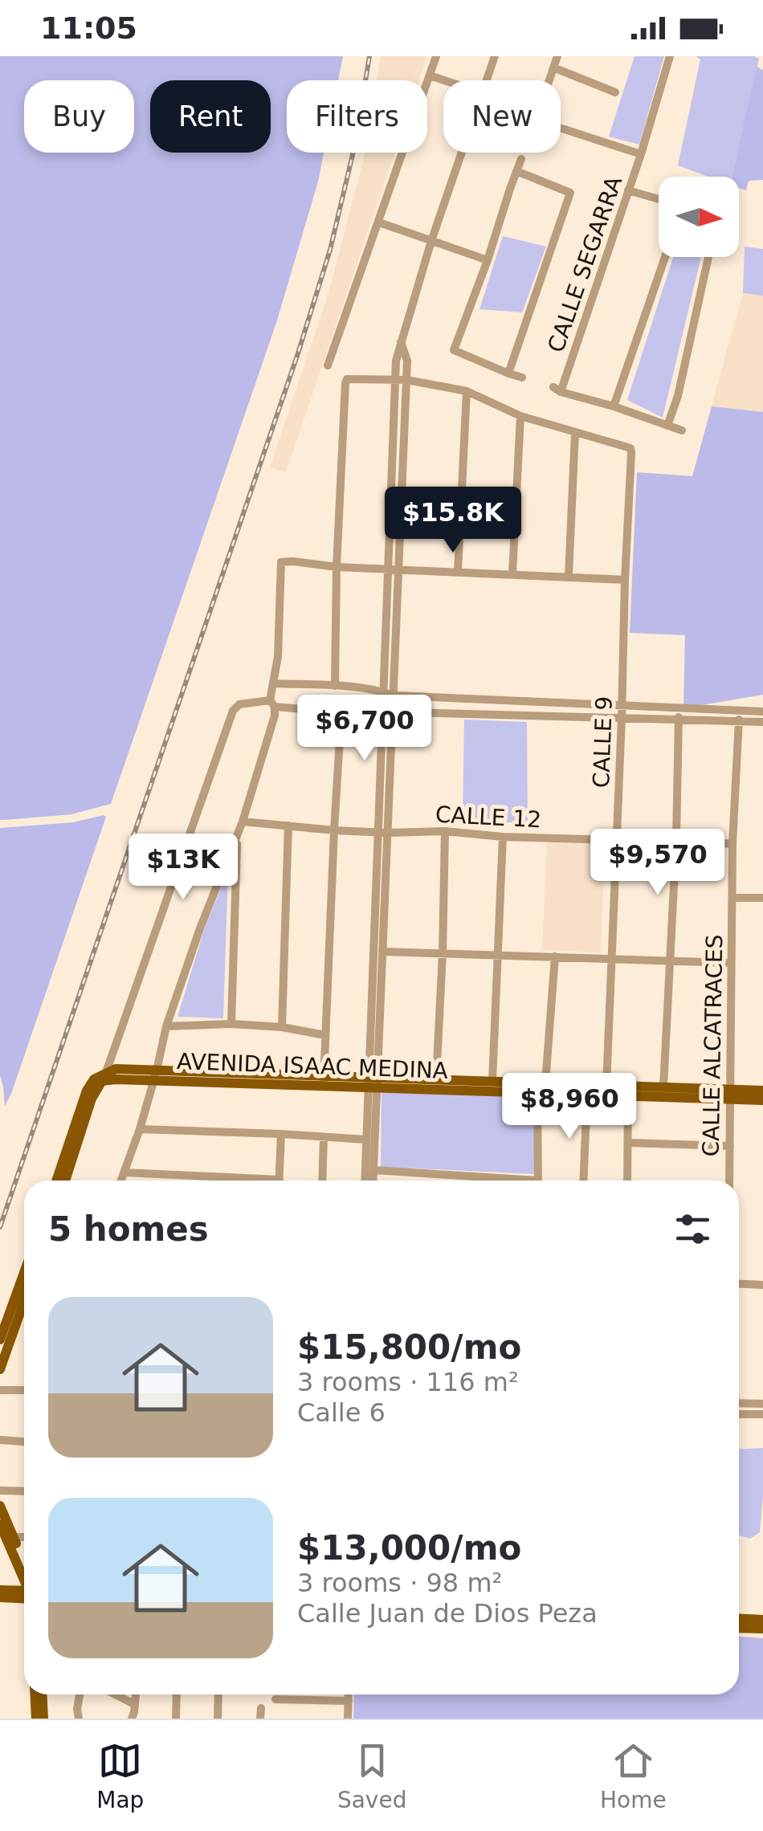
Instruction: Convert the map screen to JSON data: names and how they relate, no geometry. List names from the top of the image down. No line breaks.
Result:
{"streets":{"main road":["AVENIDA ISAAC MEDINA"],"street":["CALLE SEGARRA","CALLE 9","CALLE 12","CALLE ALCATRACES"]},"crossings":[["CALLE 9","CALLE 12"],["CALLE 9","AVENIDA ISAAC MEDINA"],["CALLE 12","CALLE ALCATRACES"],["CALLE ALCATRACES","AVENIDA ISAAC MEDINA"]],"north":"right","page":{"status":"11:05","chip":["Buy","Rent","Filters","New"],"price":["$15.8K","$6,700","$9,570","$13K","$8,960"],"heading":"5 homes","list":[{"name":"$15,800/mo","note":"3 rooms · 116 m² · Calle 6"},{"name":"$13,000/mo","note":"3 rooms · 98 m² · Calle Juan de Dios Peza"}],"tabs":["Map","Saved","Home"]}}
